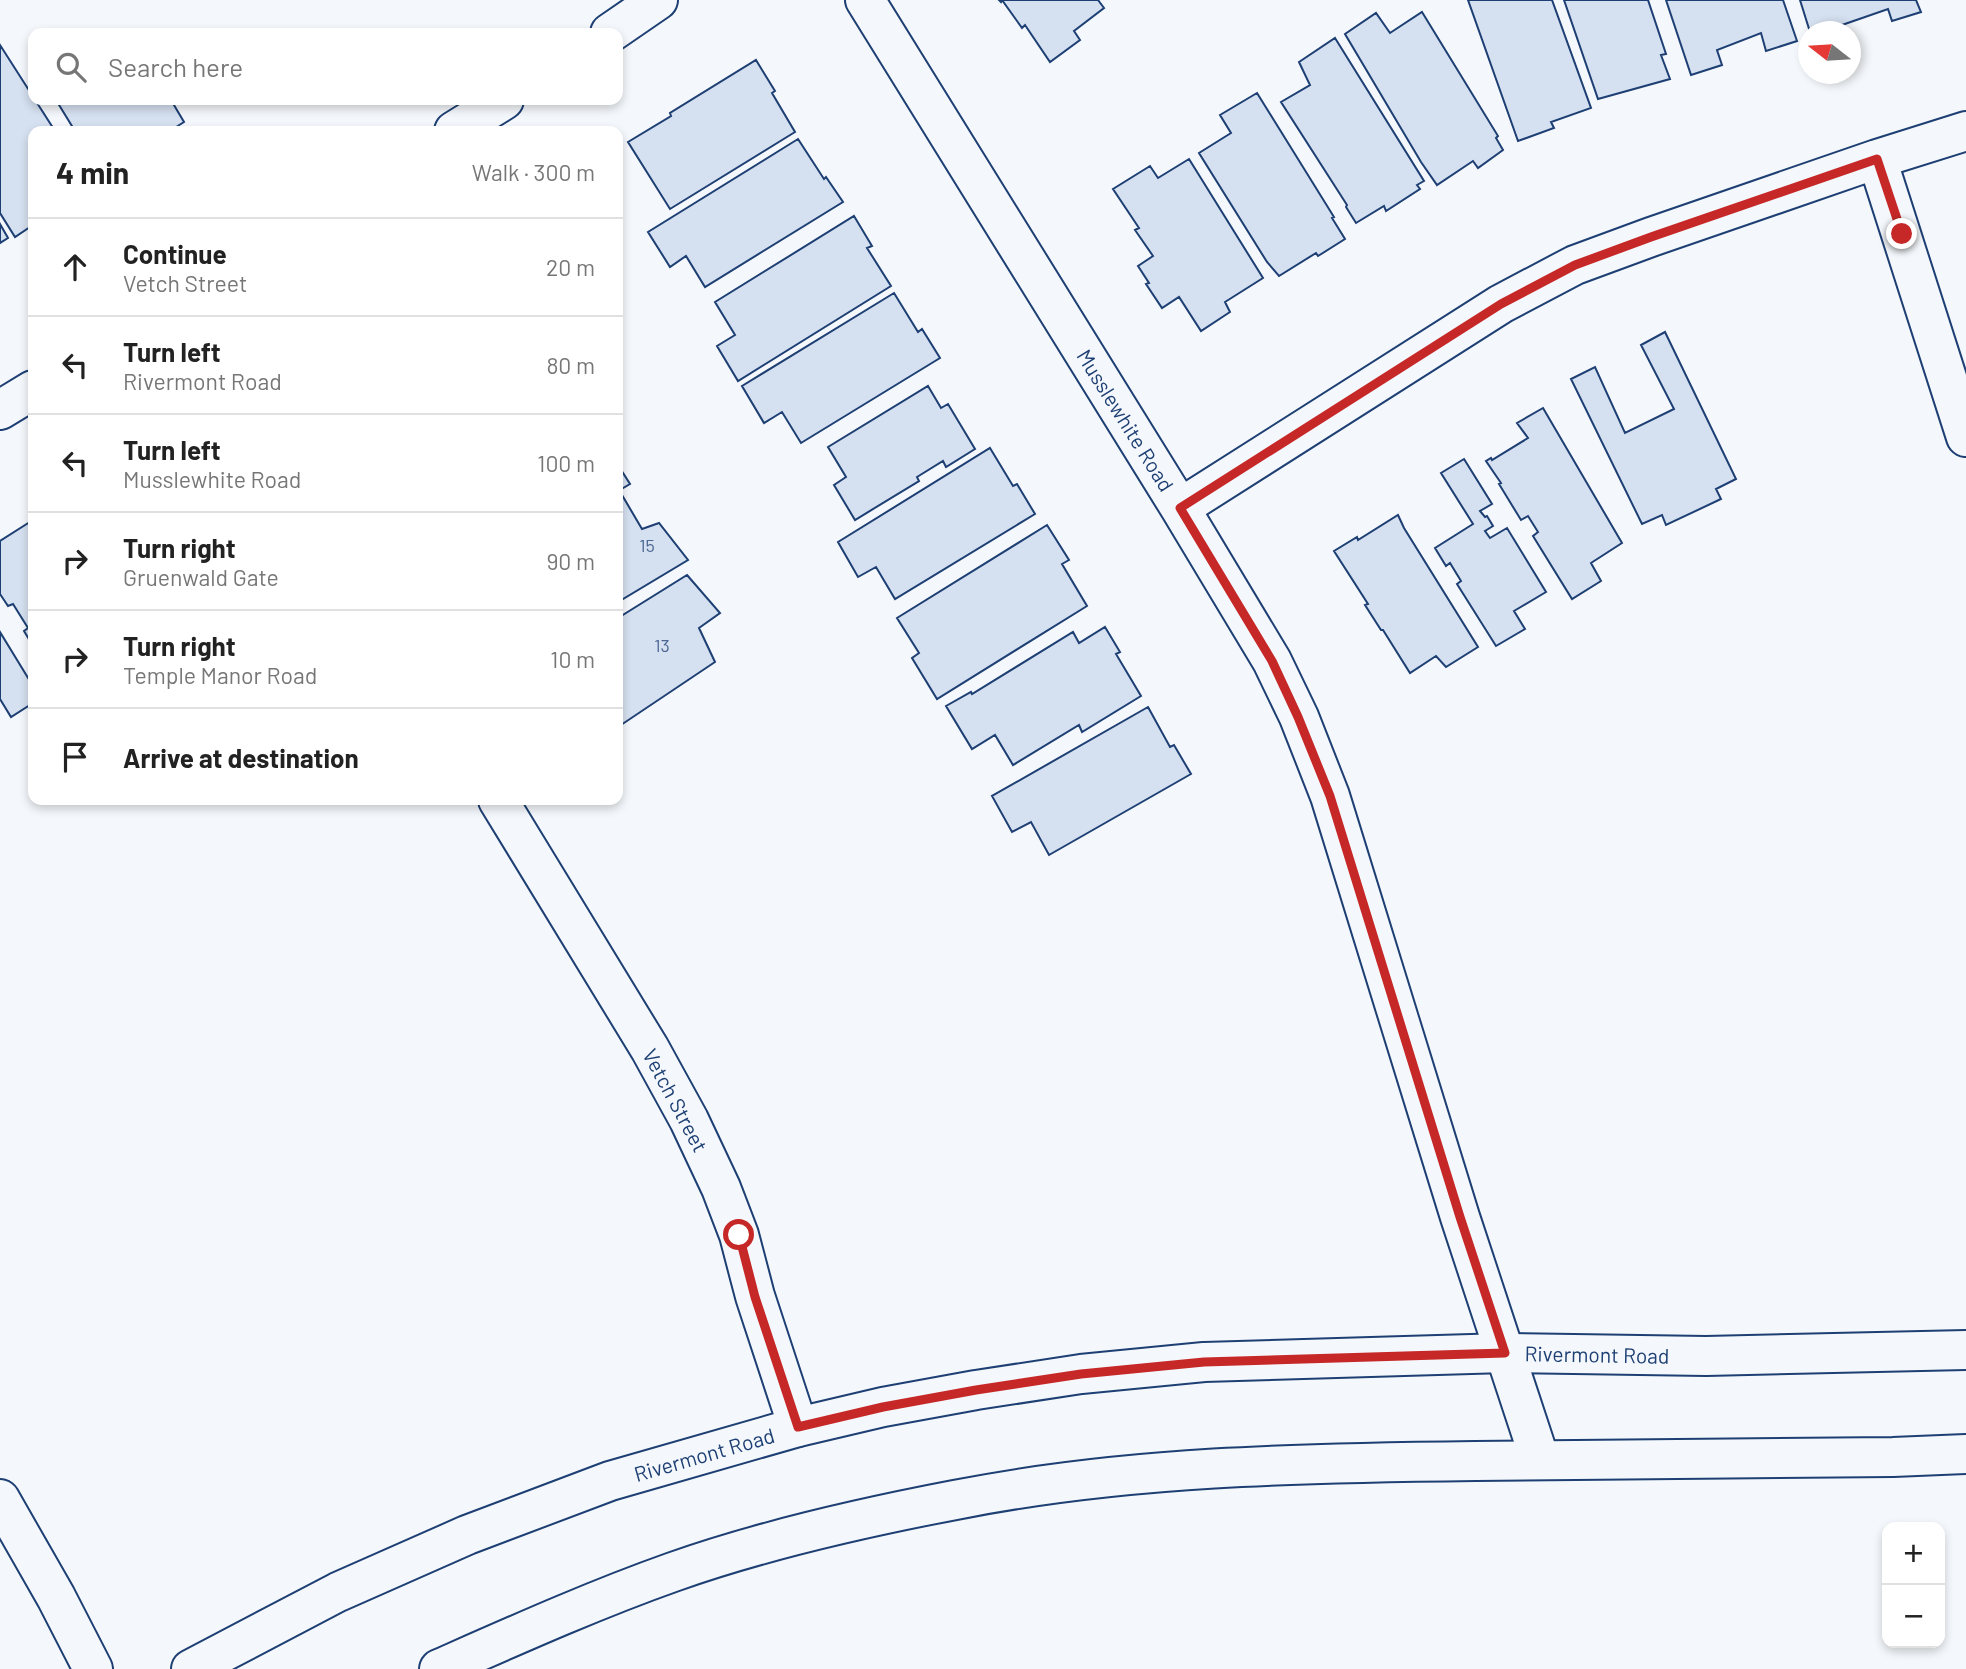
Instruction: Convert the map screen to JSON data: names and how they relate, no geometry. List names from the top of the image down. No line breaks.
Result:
{"streets":{"street":["Musslewhite Road","Vetch Street","Rivermont Road"]},"crossings":[["Musslewhite Road","Rivermont Road"],["Vetch Street","Rivermont Road"]],"house_numbers":["15","13"],"north":"left","page":{"search":"Search here","heading":["4 min","Walk · 300 m"],"list":[["Continue","Vetch Street","20 m"],["Turn left","Rivermont Road","80 m"],["Turn left","Musslewhite Road","100 m"],["Turn right","Gruenwald Gate","90 m"],["Turn right","Temple Manor Road","10 m"],"Arrive at destination"],"map_buttons":["+","−"]}}
